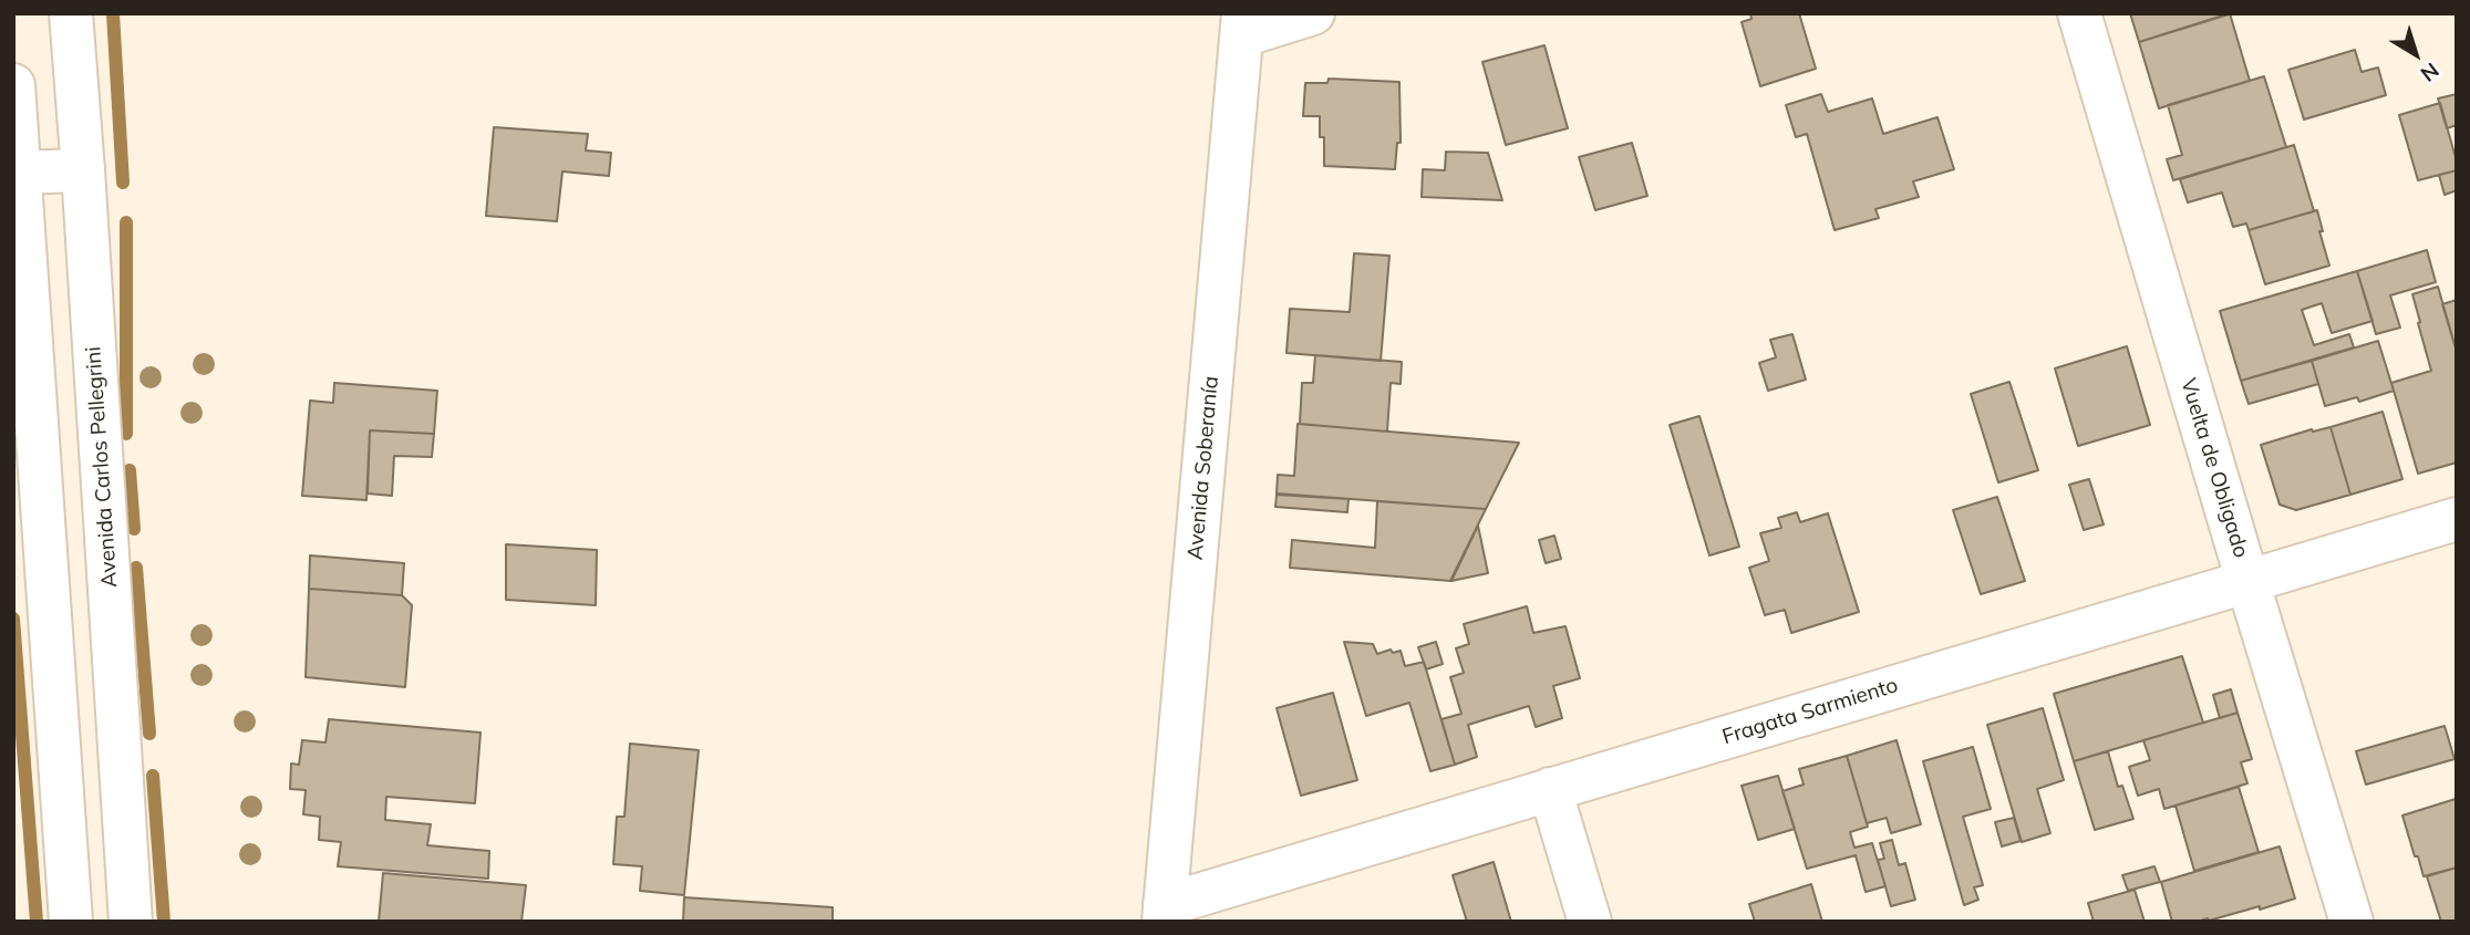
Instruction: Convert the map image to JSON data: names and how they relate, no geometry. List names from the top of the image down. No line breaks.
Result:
{"streets":{"street":["Avenida Carlos Pellegrini","Avenida Soberanía","Vuelta de Obligado","Fragata Sarmiento"]},"crossings":[["Avenida Soberanía","Fragata Sarmiento"],["Vuelta de Obligado","Fragata Sarmiento"]],"north":"bottom right"}
